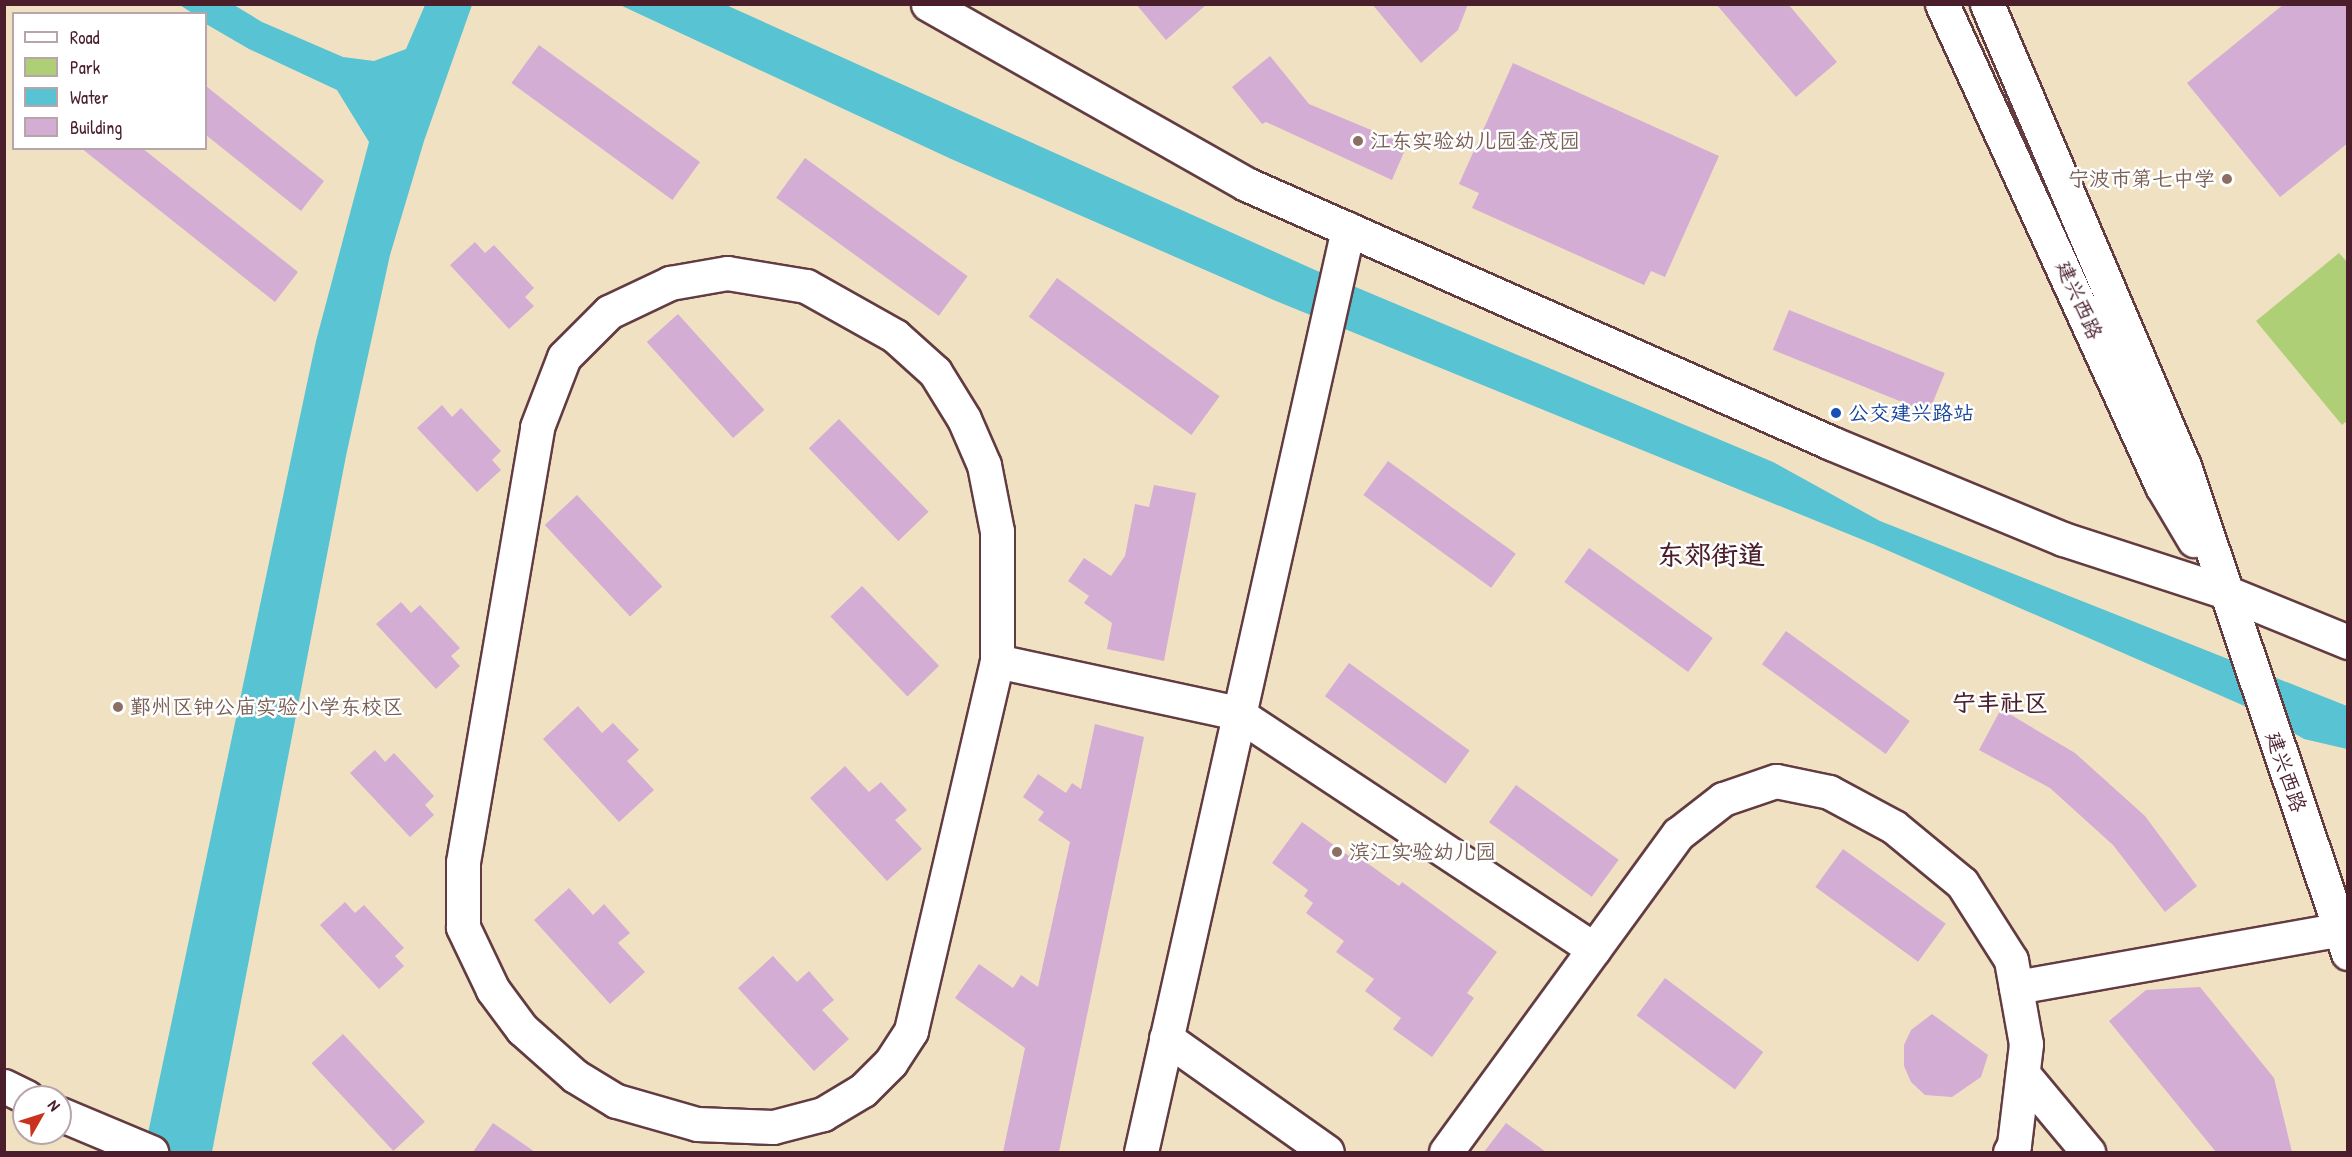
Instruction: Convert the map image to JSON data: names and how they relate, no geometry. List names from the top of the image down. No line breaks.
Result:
{"streets":{"street":["建兴西路"]},"districts":["东郊街道","宁丰社区"],"places":["江东实验幼儿园金茂园","宁波市第七中学","公交建兴路站","鄞州区钟公庙实验小学东校区","滨江实验幼儿园"],"legend":["Road","Park","Water","Building"],"north":"top right"}
